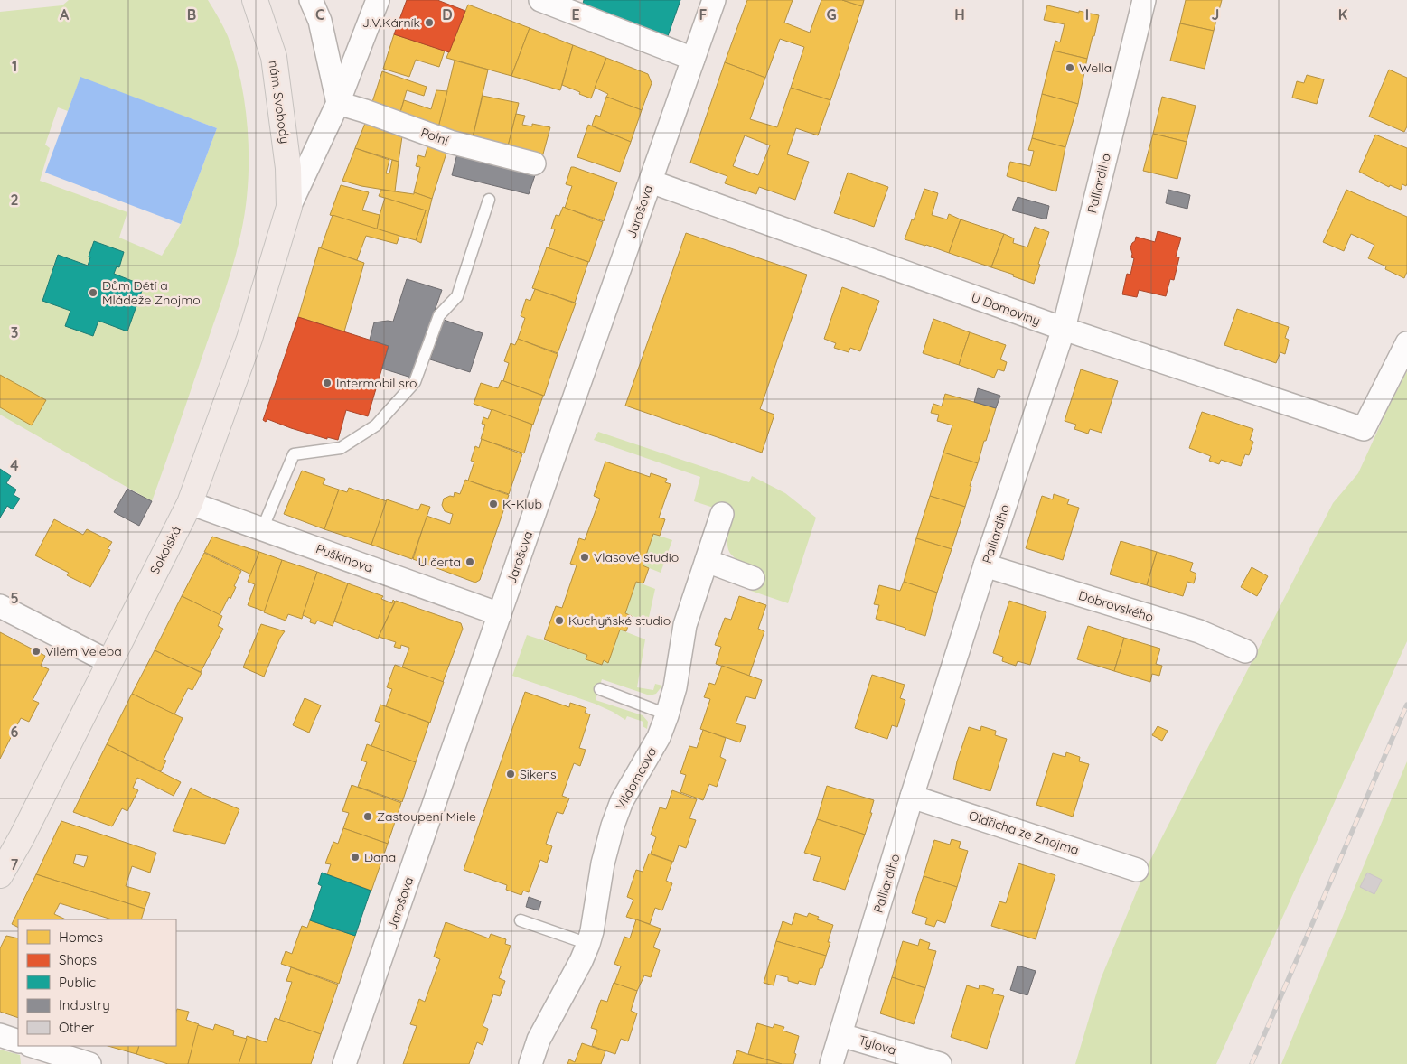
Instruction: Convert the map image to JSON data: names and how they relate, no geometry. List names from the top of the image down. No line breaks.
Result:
{"streets":{"main road":["nám. Svobody","Sokolská"],"street":["Polní","Palliardiho","Jarošova","U Domoviny","Puškinova","Dobrovského","Vildomcova","Oldřicha ze Znojma","Tylova"]},"crossings":[["nám. Svobody","Sokolská"],["Palliardiho","U Domoviny"],["Palliardiho","Dobrovského"],["Palliardiho","Oldřicha ze Znojma"],["Palliardiho","Tylova"],["Jarošova","U Domoviny"],["Jarošova","Puškinova"],["Sokolská","Puškinova"]],"places":["J.V.Kárník","Wella","Dům Dětí a Mládeže Znojmo","Intermobil sro","K-Klub","Vlasové studio","U čerta","Kuchyňské studio","Vilém Veleba","Sikens","Zastoupení Miele","Dana"],"legend":["Homes","Shops","Public","Industry","Other"],"grid":{"columns":["A","B","C","D","E","F","G","H","I","J","K"],"rows":["1","2","3","4","5","6","7"]}}
